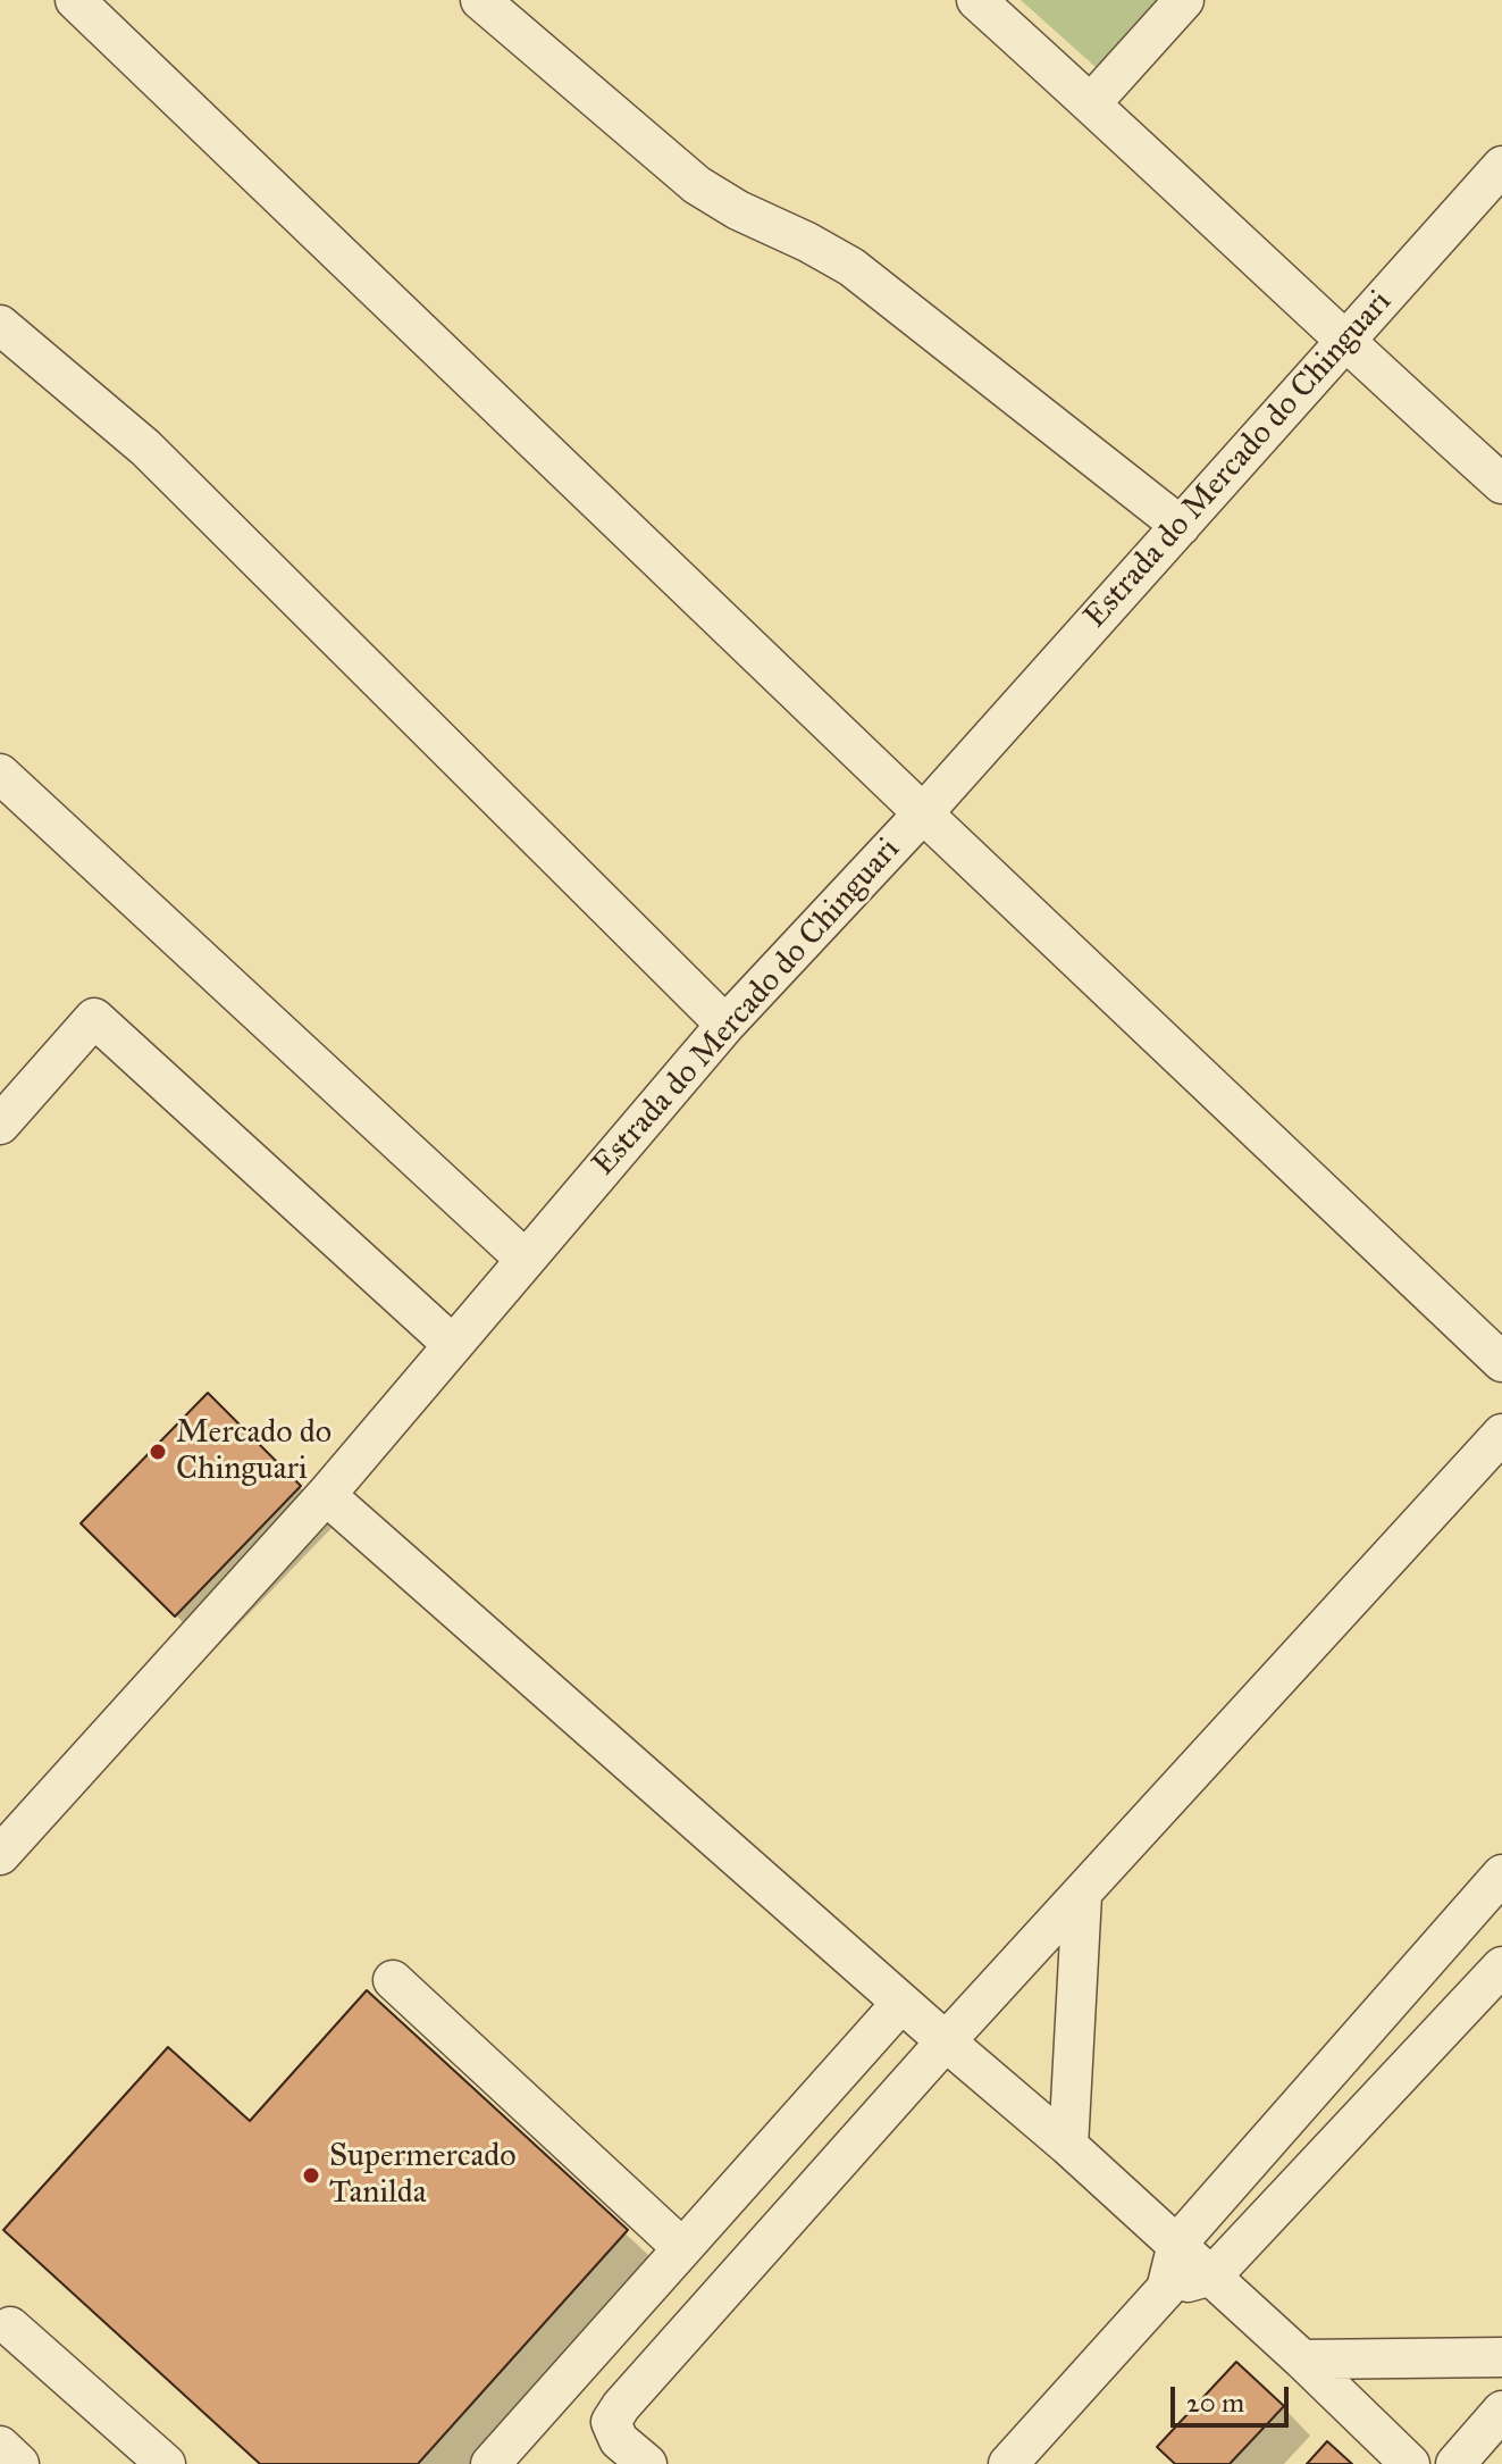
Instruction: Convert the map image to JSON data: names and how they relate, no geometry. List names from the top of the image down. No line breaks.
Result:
{"streets":{"street":["Estrada do Mercado do Chinguari"]},"places":["Mercado do Chinguari","Supermercado Tanilda"],"scale_bar":"20 m"}
